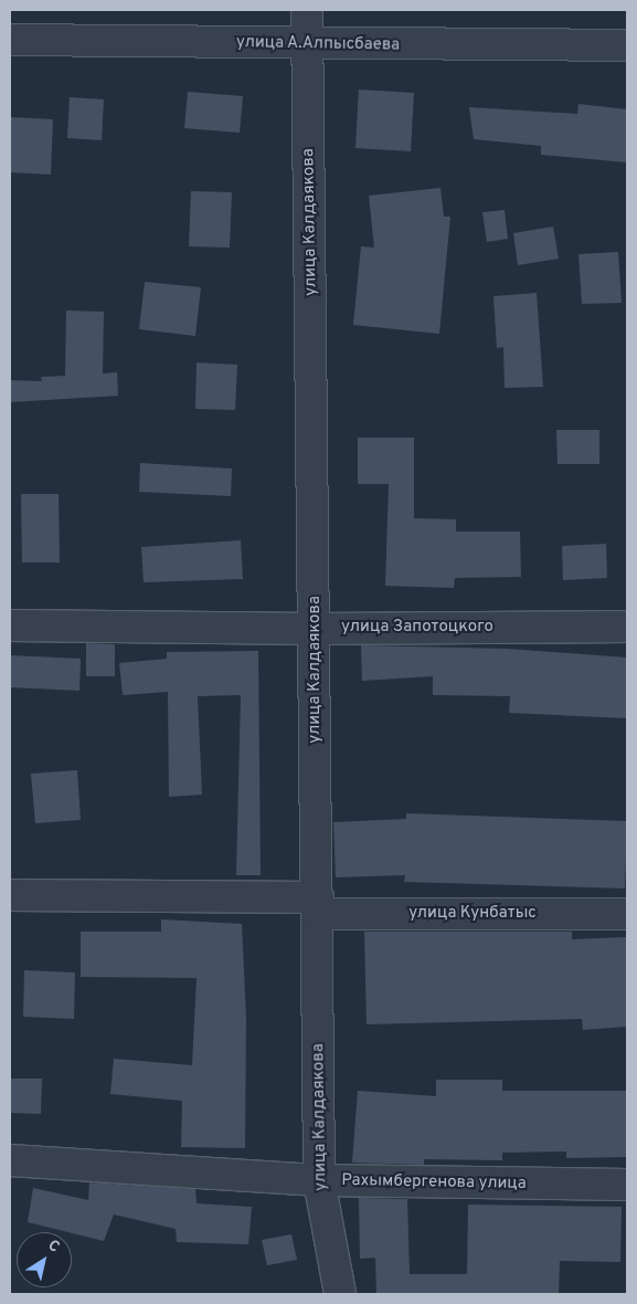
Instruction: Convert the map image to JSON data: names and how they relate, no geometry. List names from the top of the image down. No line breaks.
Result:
{"streets":{"street":["улица А.Алпысбаева","улица Калдаякова","улица Запотоцкого","улица Кунбатыс","Рахымбергенова улица"]},"crossings":[["улица А.Алпысбаева","улица Калдаякова"],["улица Калдаякова","улица Запотоцкого"],["улица Калдаякова","улица Кунбатыс"],["улица Калдаякова","Рахымбергенова улица"]],"north":"top right"}
